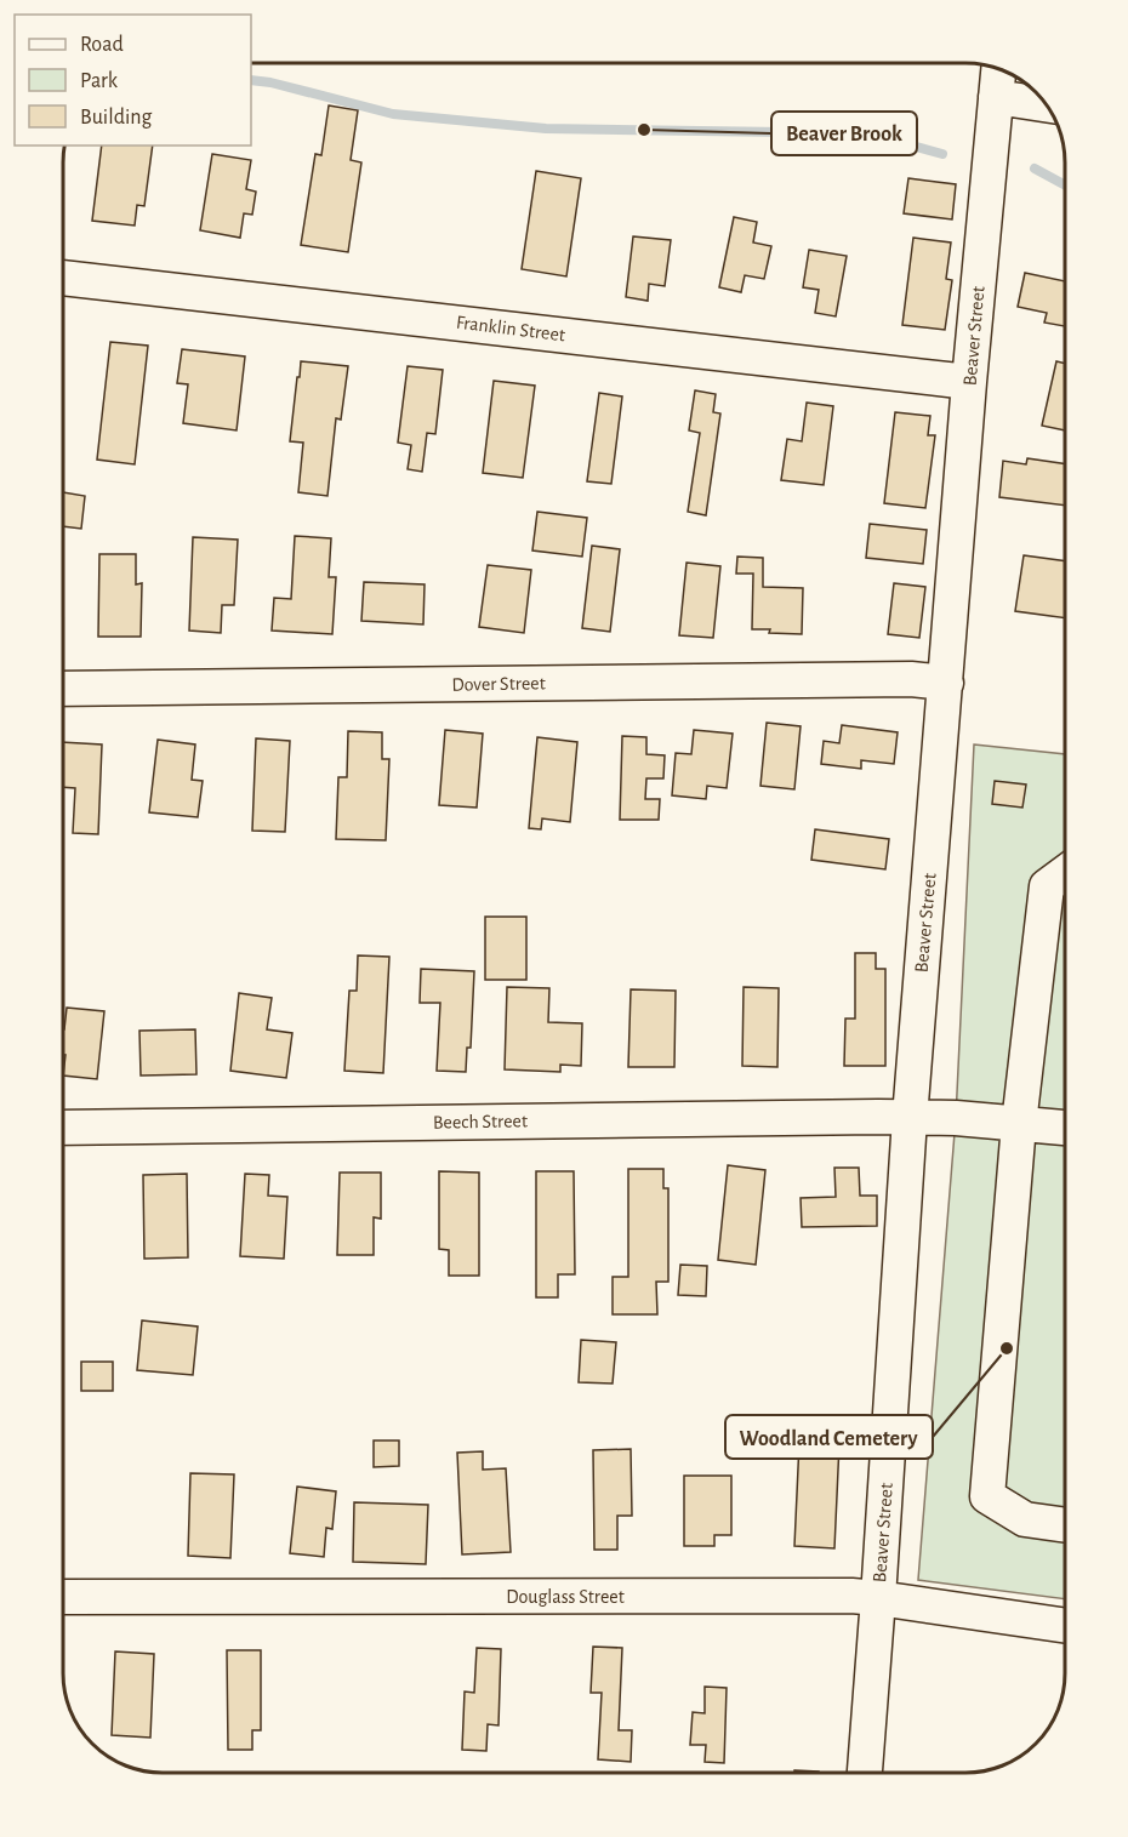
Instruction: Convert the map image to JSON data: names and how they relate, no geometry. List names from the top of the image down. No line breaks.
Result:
{"streets":{"street":["Franklin Street","Beaver Street","Dover Street","Beech Street","Douglass Street"]},"crossings":[["Franklin Street","Beaver Street"],["Beaver Street","Dover Street"],["Beaver Street","Beech Street"],["Beaver Street","Douglass Street"]],"places":["Beaver Brook","Woodland Cemetery"],"legend":["Road","Park","Building"]}
